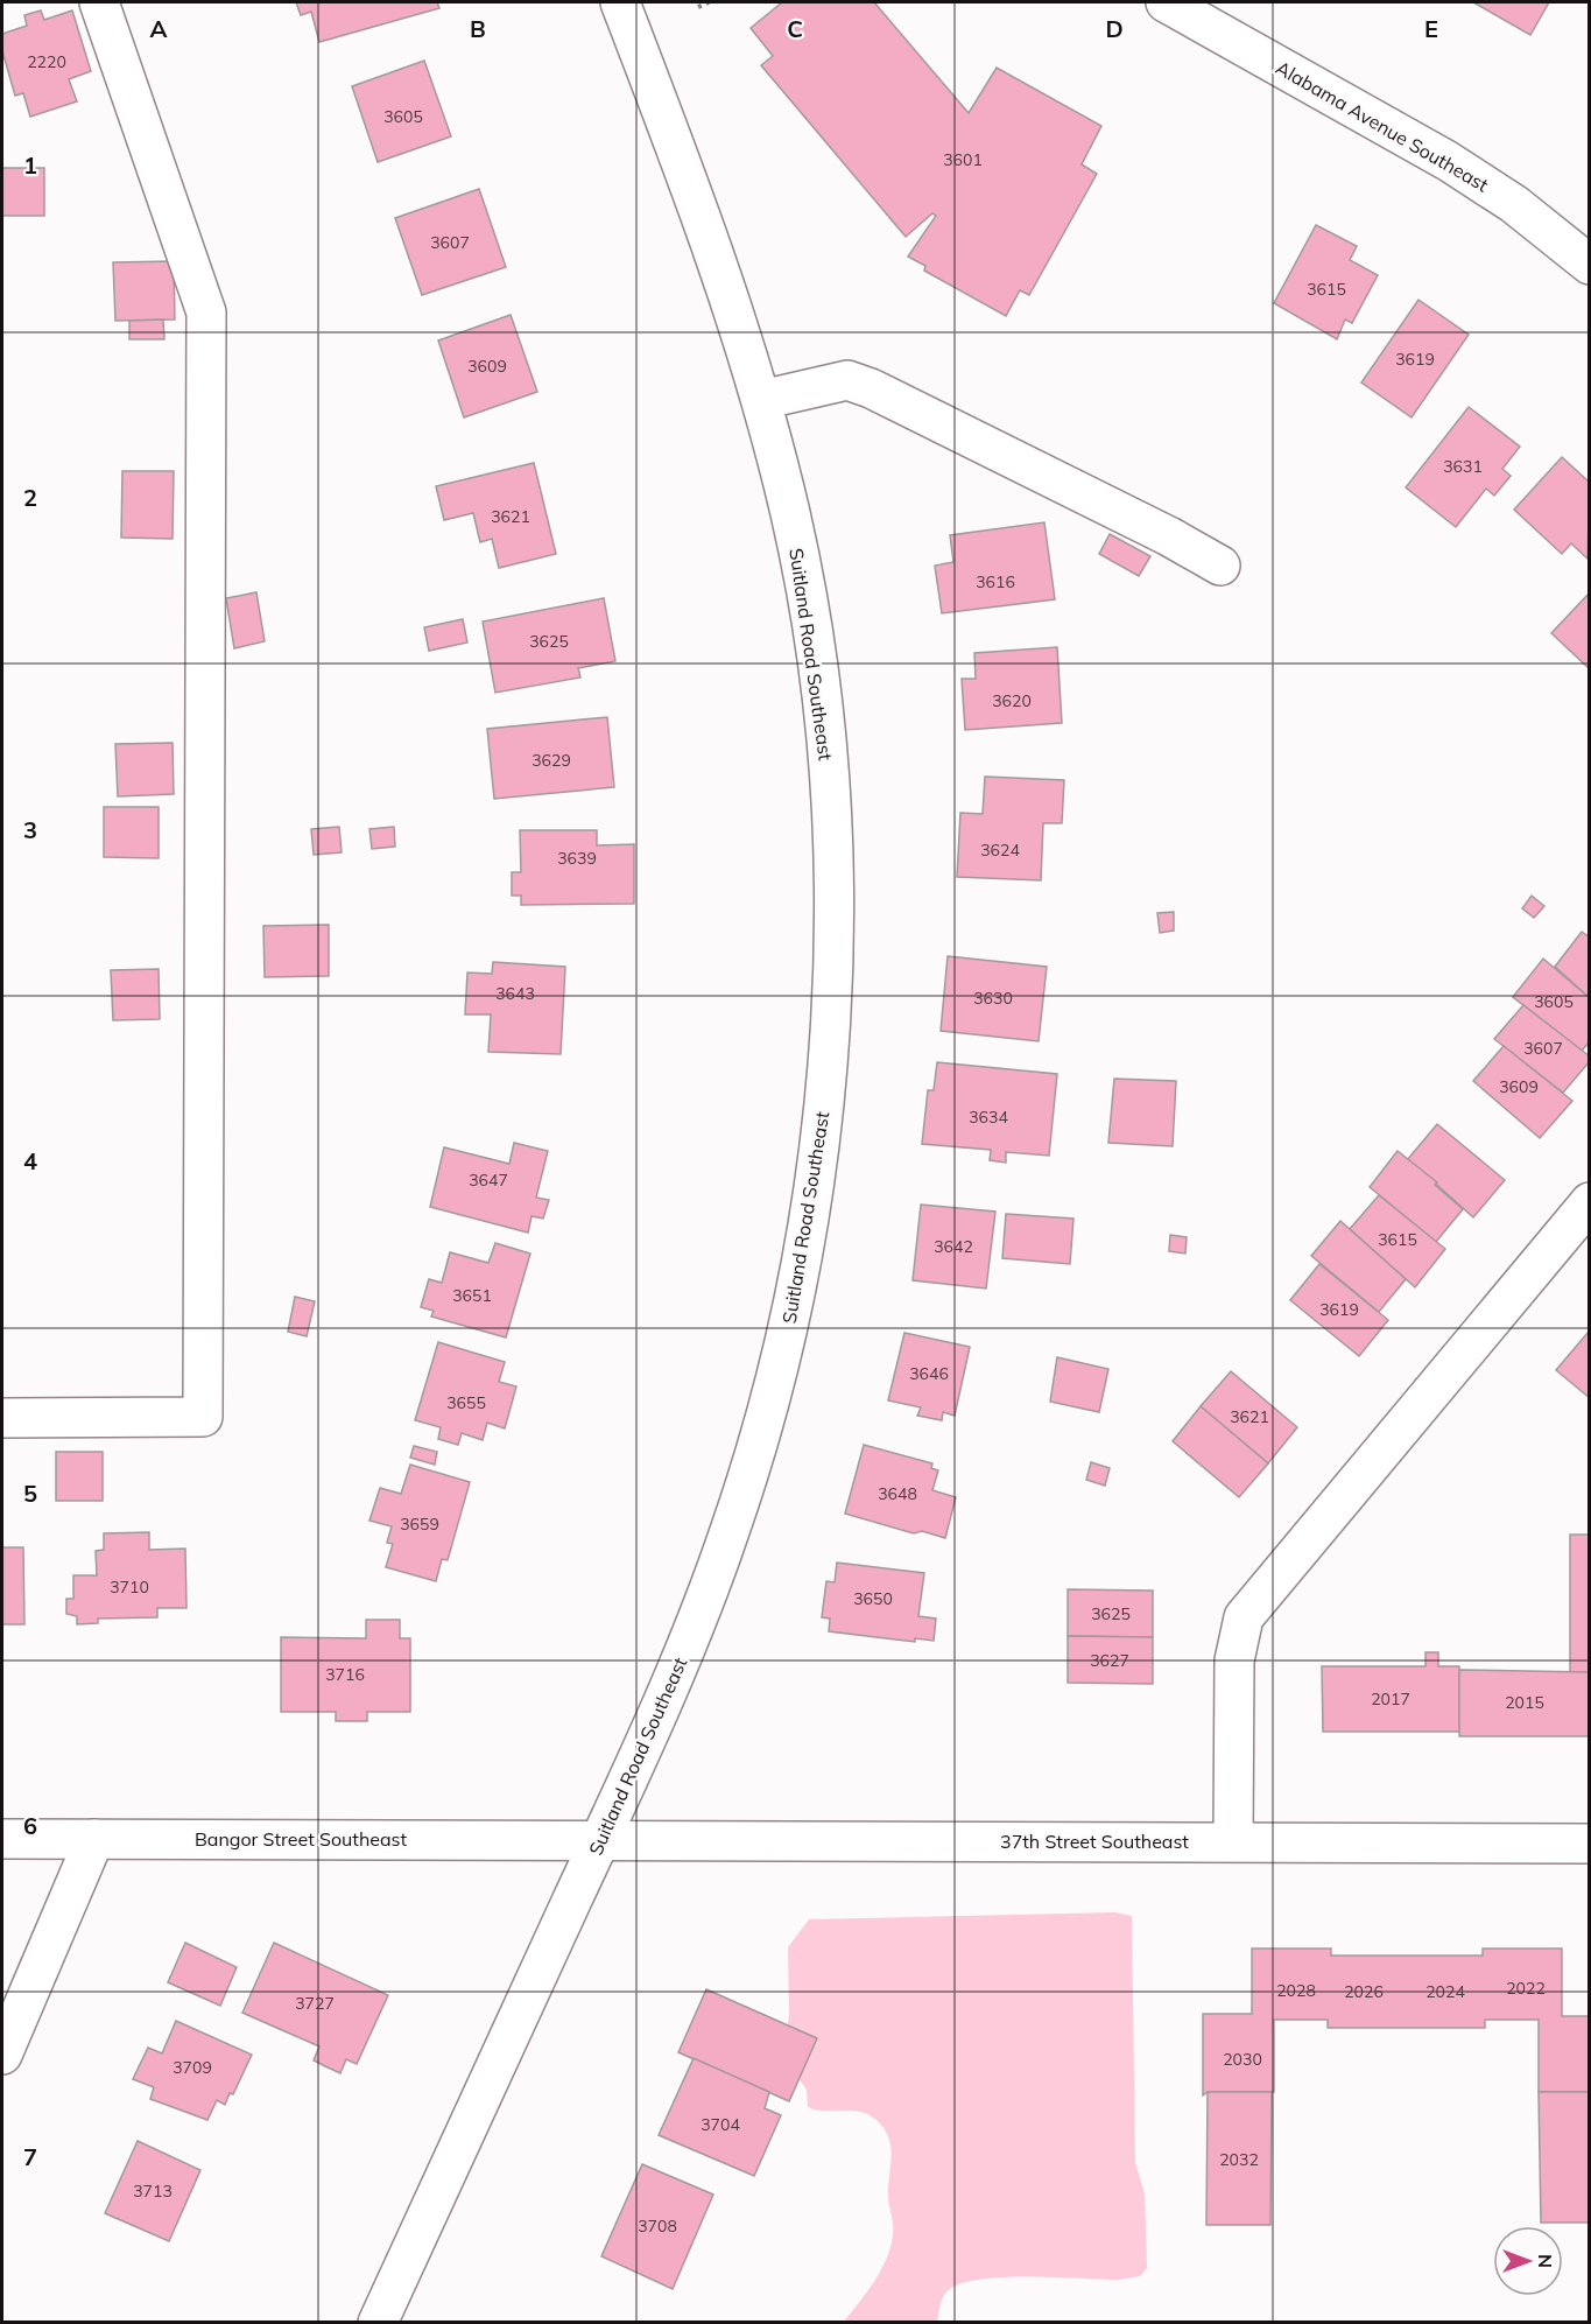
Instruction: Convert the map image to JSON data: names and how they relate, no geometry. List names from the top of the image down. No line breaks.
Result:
{"streets":{"main road":["Alabama Avenue Southeast","Suitland Road Southeast","Bangor Street Southeast","37th Street Southeast"]},"crossings":[["Suitland Road Southeast","Bangor Street Southeast"],["Suitland Road Southeast","37th Street Southeast"],["Bangor Street Southeast","37th Street Southeast"]],"house_numbers":["2220","3605","3601","3607","3615","3619","3609","3631","3621","3616","3625","3620","3629","3624","3639","3643","3630","3605","3607","3609","3634","3647","3615","3642","3651","3619","3646","3655","3621","3648","3659","3710","3650","3625","3627","3716","2017","2015","2022","2028","2026","2024","3727","2030","3709","3704","2032","3713","3708"],"north":"right","grid":{"columns":["A","B","C","D","E"],"rows":["1","2","3","4","5","6","7"]}}
